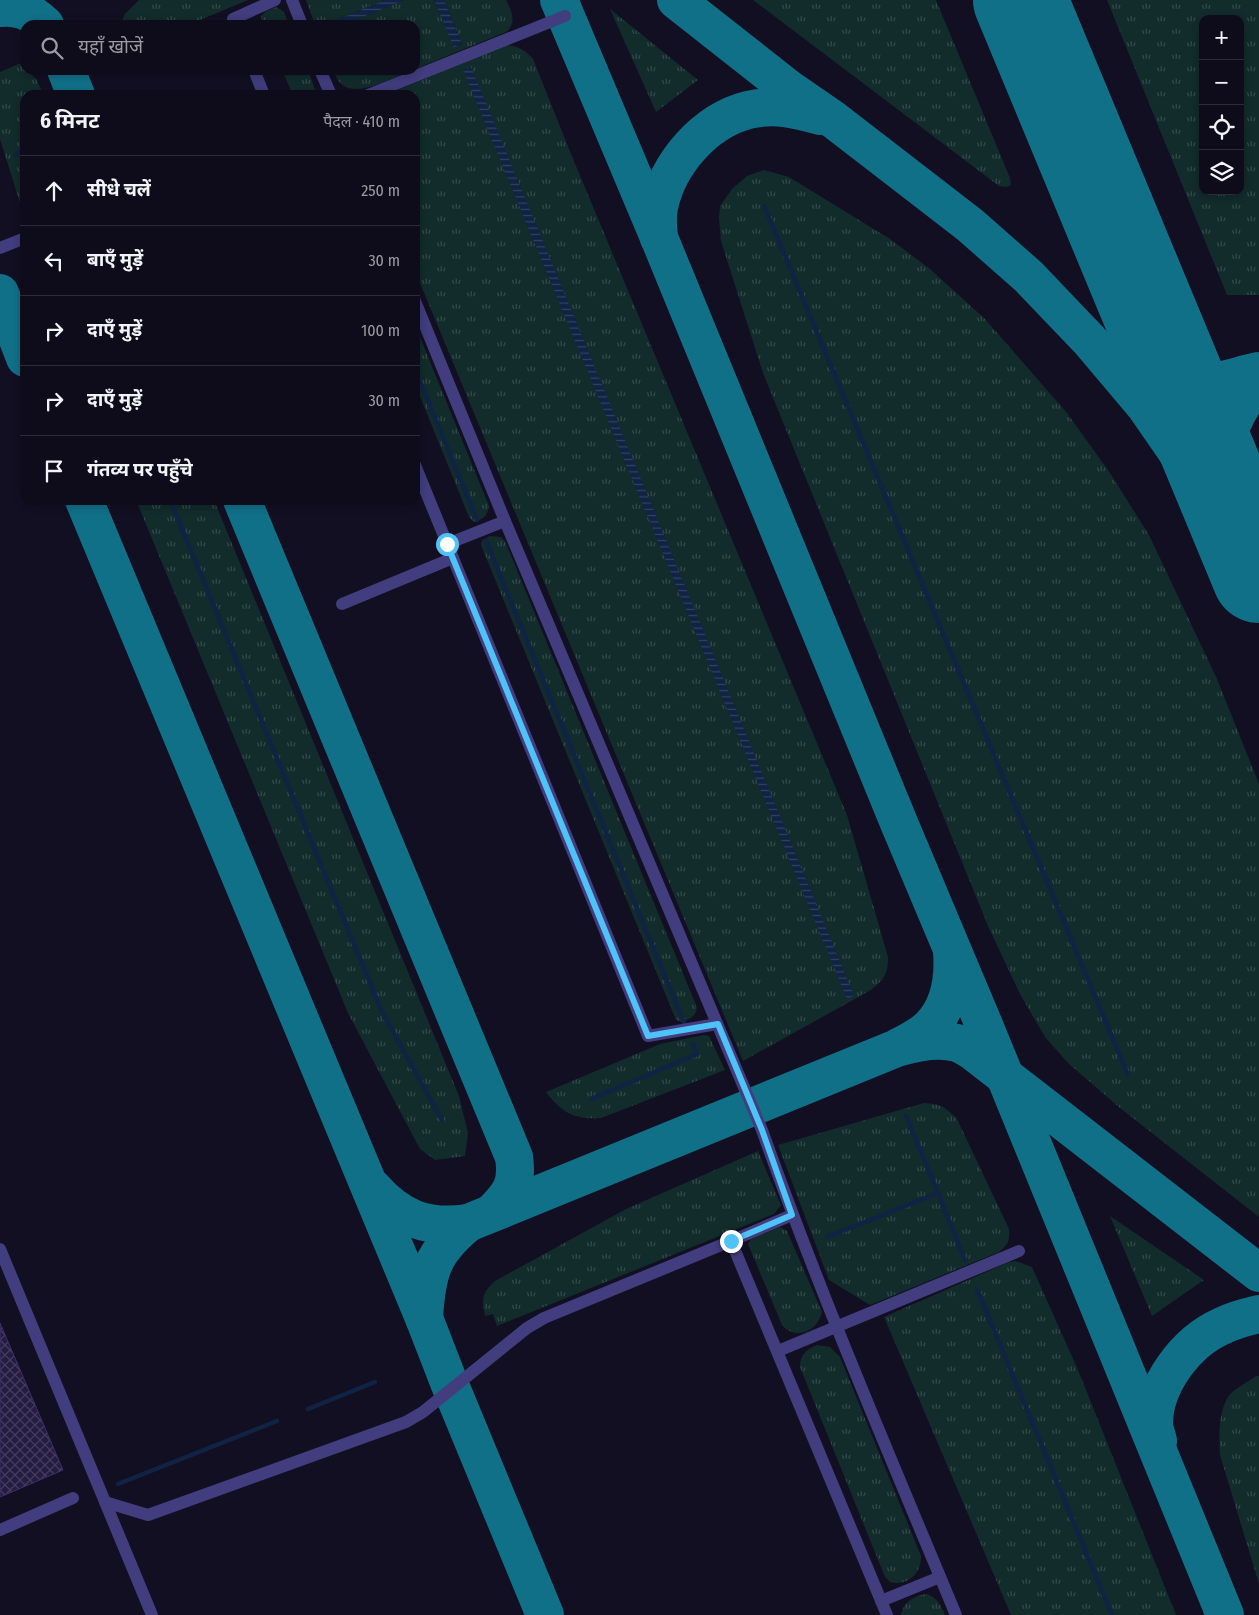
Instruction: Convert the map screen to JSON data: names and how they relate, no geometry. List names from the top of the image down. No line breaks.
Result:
{"page":{"map_buttons":["+","−"],"search":"यहाँ खोजें","heading":["6 मिनट","पैदल · 410 m"],"list":[["सीधे चलें","250 m"],["बाएँ मुड़ें","30 m"],["दाएँ मुड़ें","100 m"],["दाएँ मुड़ें","30 m"],"गंतव्य पर पहुँचे"]}}
